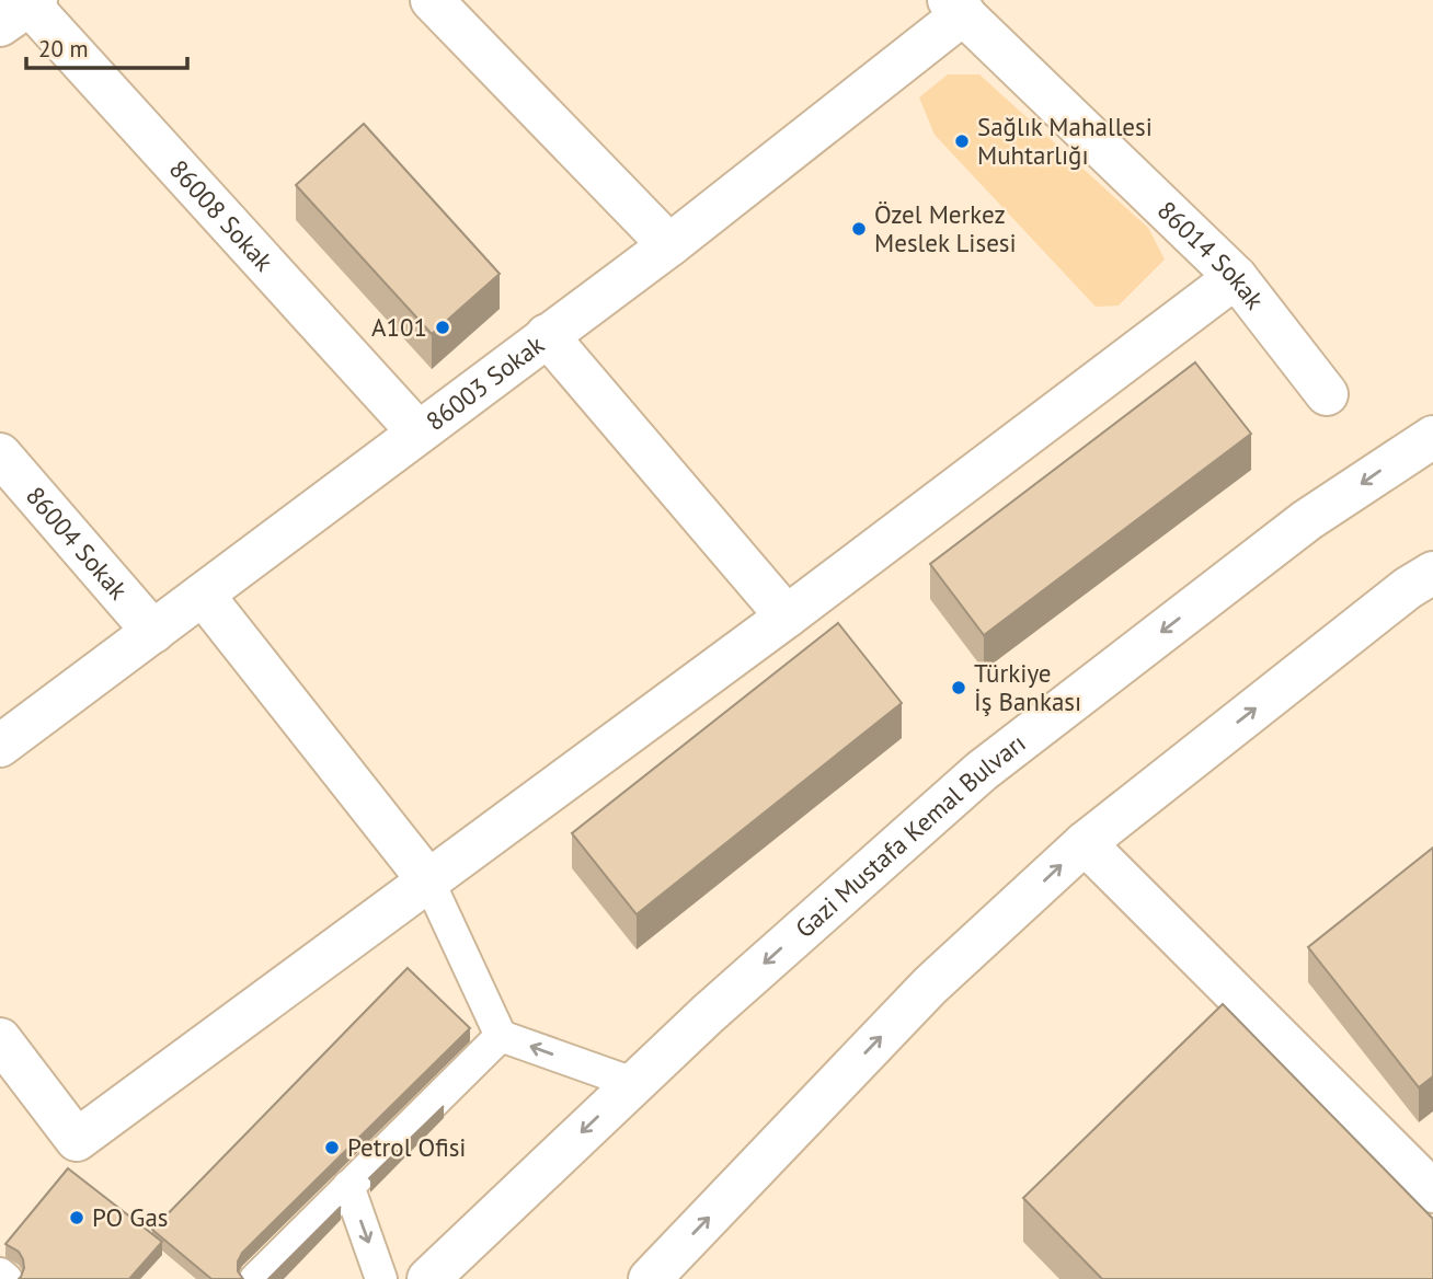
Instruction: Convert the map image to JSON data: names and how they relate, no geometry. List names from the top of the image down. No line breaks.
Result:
{"streets":{"main road":["86008 Sokak","86014 Sokak","86003 Sokak","86004 Sokak","Gazi Mustafa Kemal Bulvarı"]},"crossings":[["86008 Sokak","86003 Sokak"],["86014 Sokak","86003 Sokak"],["86003 Sokak","86004 Sokak"]],"places":["Sağlık Mahallesi Muhtarlığı","Özel Merkez Meslek Lisesi","A101","Türkiye İş Bankası","Petrol Ofisi","PO Gas"],"scale_bar":"20 m"}
